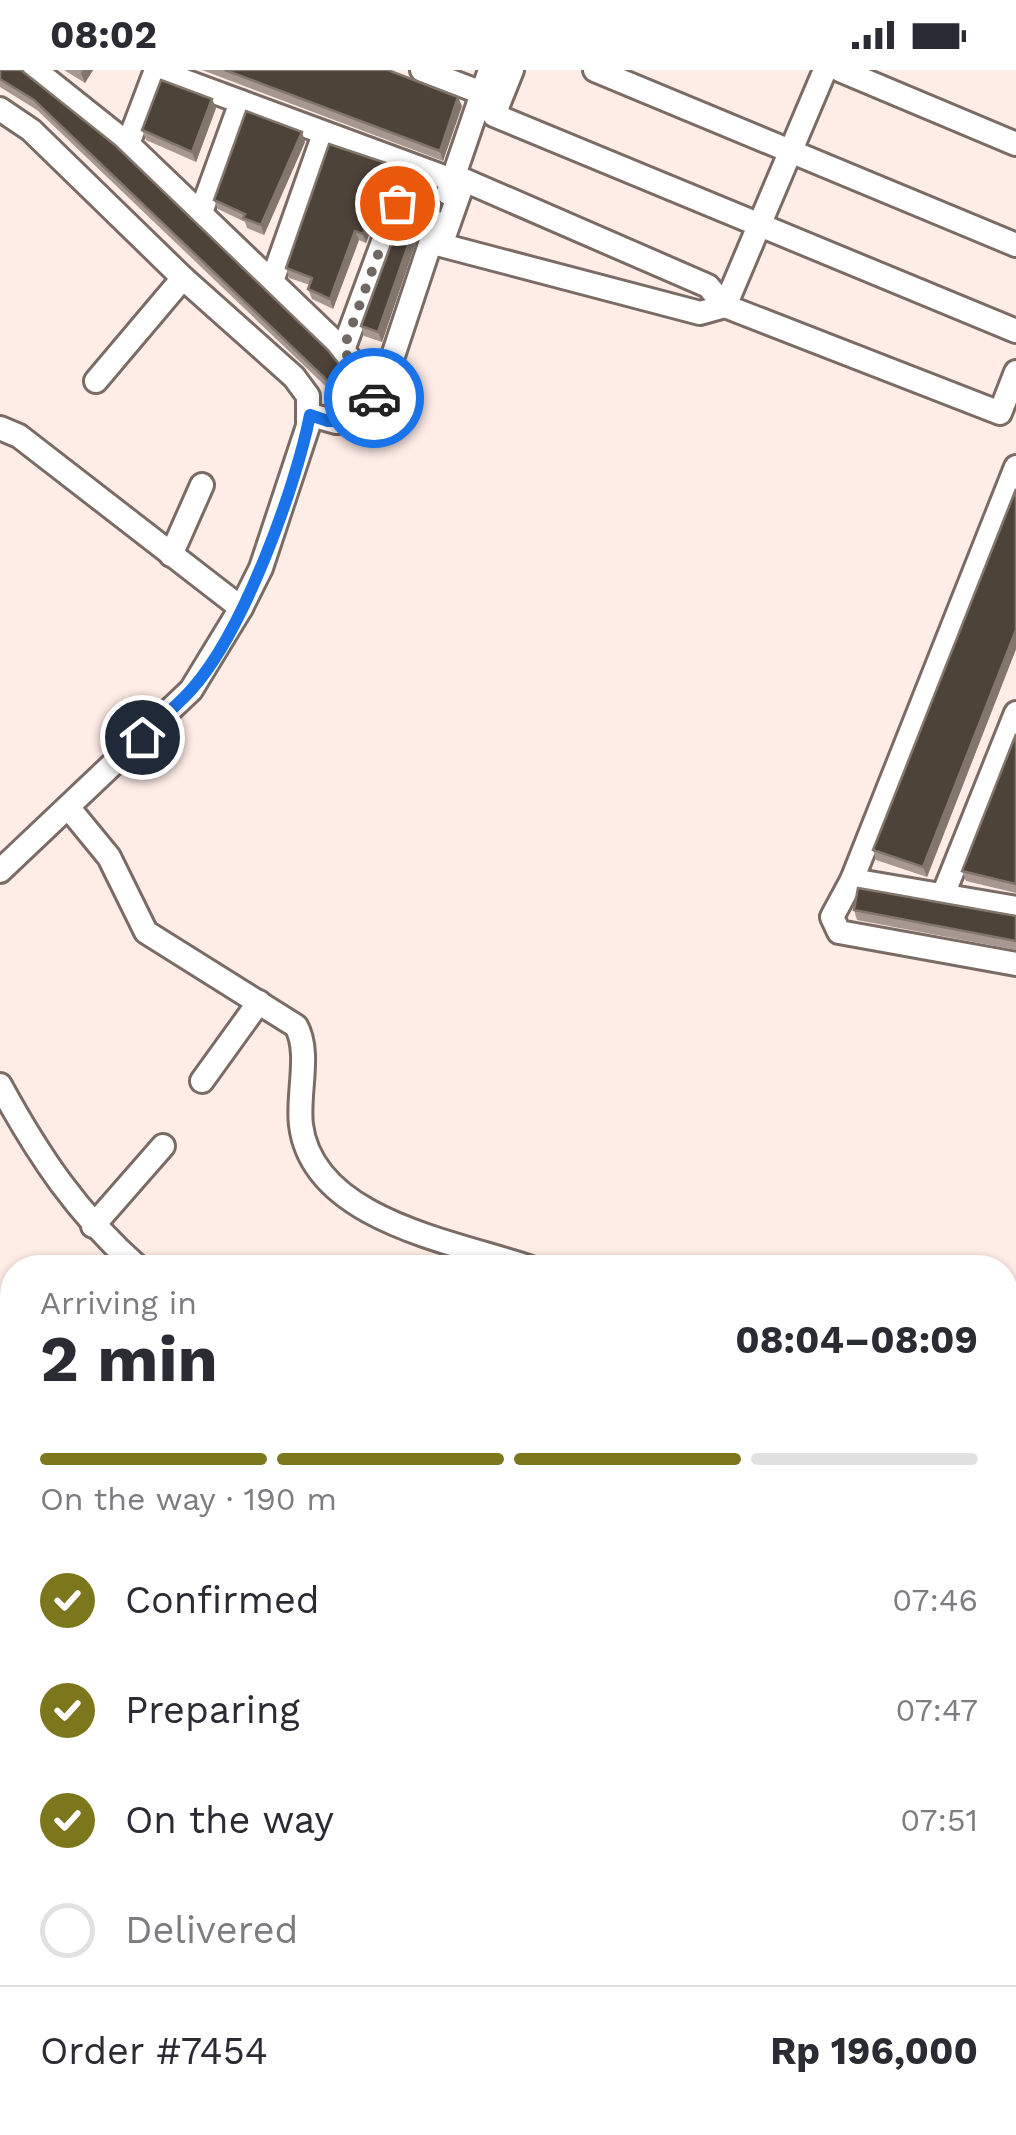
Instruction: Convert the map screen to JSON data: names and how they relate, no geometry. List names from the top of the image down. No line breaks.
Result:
{"page":{"status":"08:02","heading":["2 min","Arriving in","08:04–08:09"],"panel":["Order #7454","Rp 196,000"],"bar":"On the way · 190 m","list":[["Confirmed","07:46"],["Preparing","07:47"],["On the way","07:51"],"Delivered"]}}
